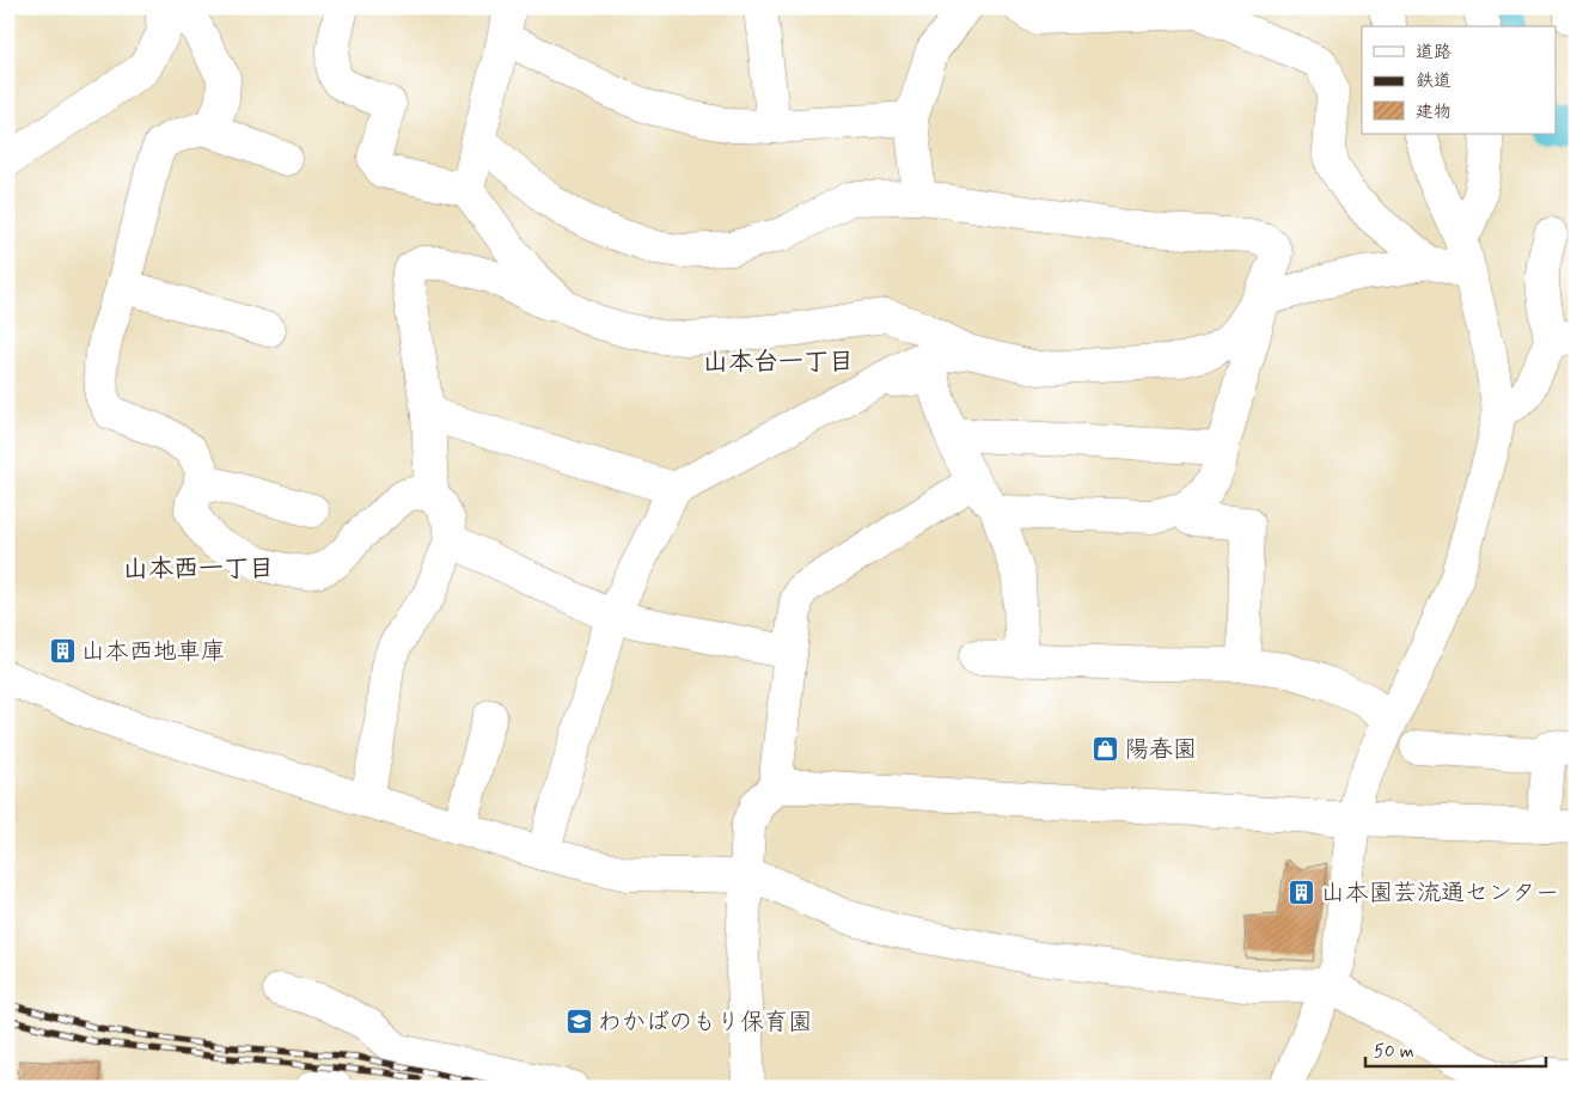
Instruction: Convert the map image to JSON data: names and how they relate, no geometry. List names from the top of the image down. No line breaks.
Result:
{"districts":["山本台一丁目","山本西一丁目"],"places":{"building":["山本西地車庫","山本園芸流通センター"],"shop":["陽春園"],"school or university":["わかばのもり保育園"]},"legend":["道路","鉄道","建物"],"scale_bar":"50 m"}
